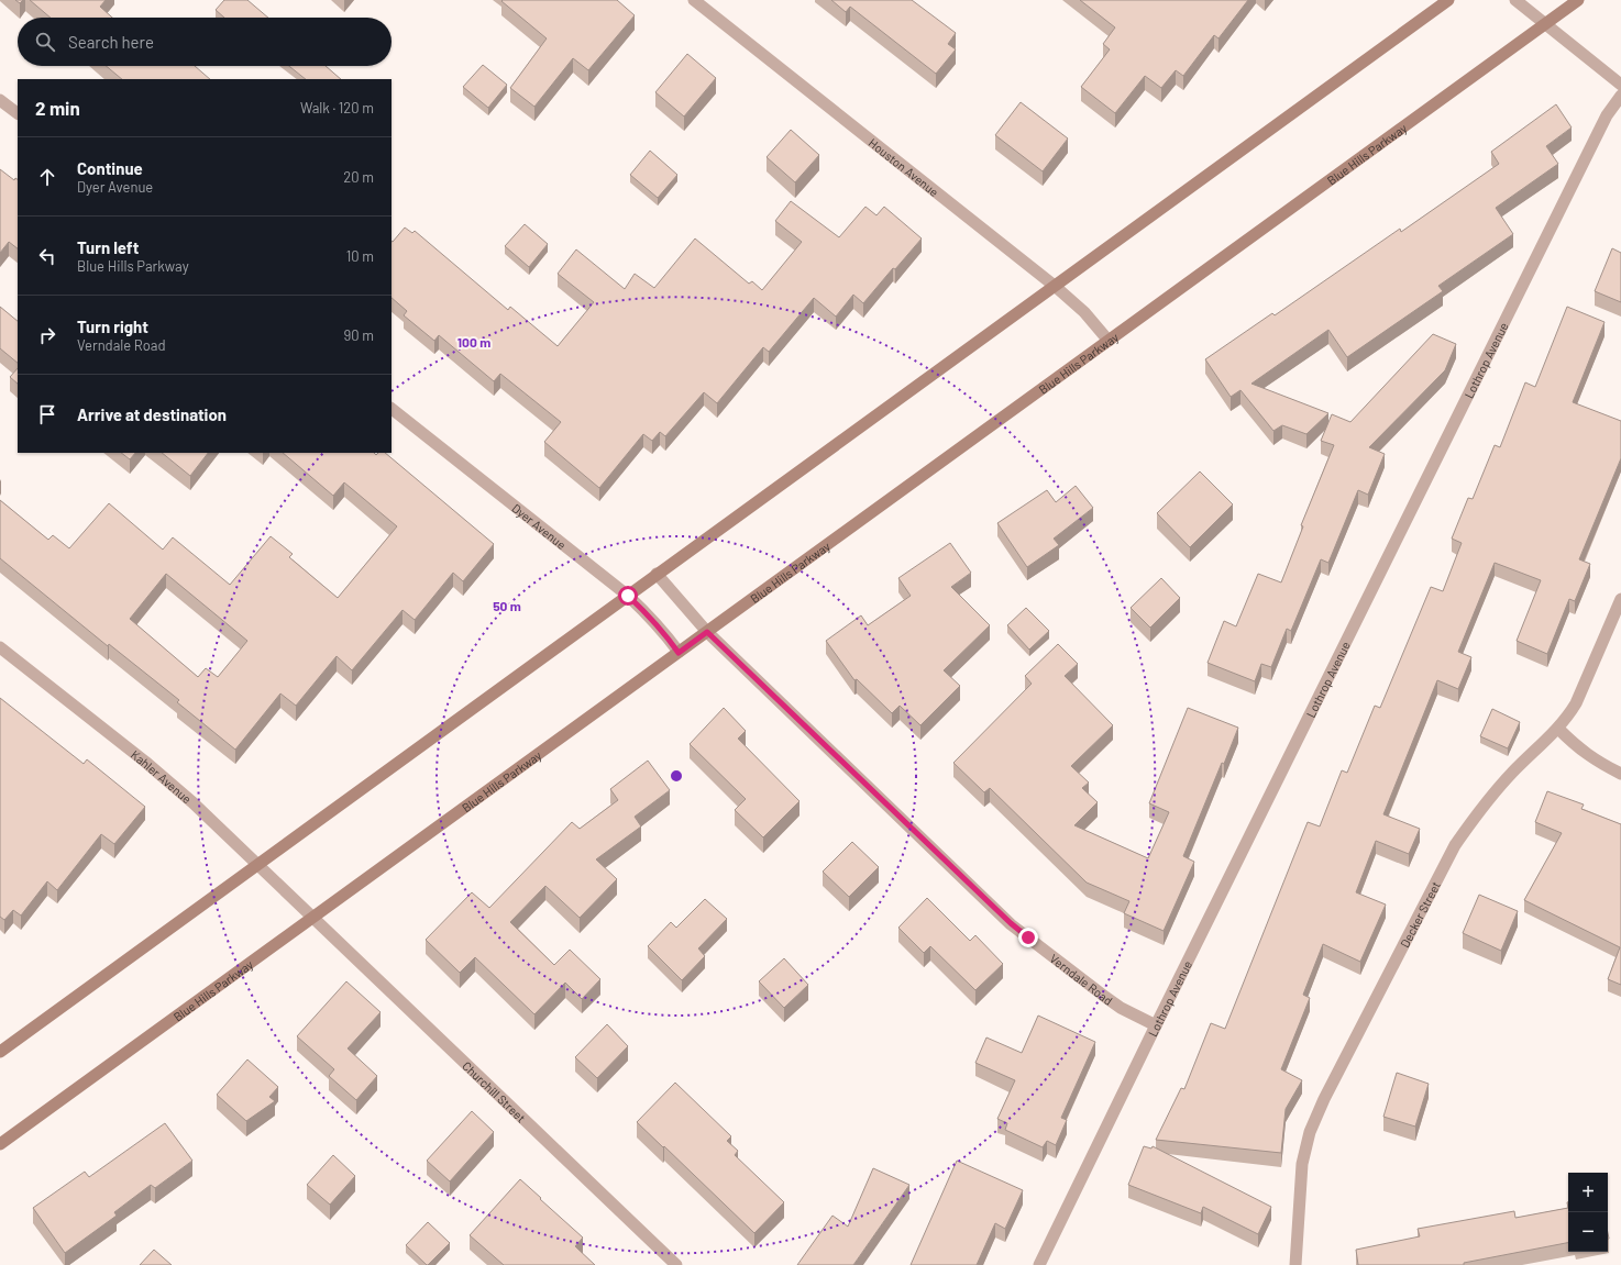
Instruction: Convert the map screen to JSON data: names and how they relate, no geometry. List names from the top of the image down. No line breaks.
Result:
{"streets":{"main road":["Blue Hills Parkway"],"street":["Houston Avenue","Lothrop Avenue","Dyer Avenue","Kahler Avenue","Decker Street","Verndale Road","Churchill Street"]},"crossings":[["Blue Hills Parkway","Houston Avenue"],["Blue Hills Parkway","Dyer Avenue"],["Blue Hills Parkway","Kahler Avenue"],["Blue Hills Parkway","Verndale Road"],["Blue Hills Parkway","Churchill Street"],["Lothrop Avenue","Verndale Road"],["Kahler Avenue","Churchill Street"]],"page":{"search":"Search here","heading":["2 min","Walk · 120 m"],"list":[["Continue","Dyer Avenue","20 m"],["Turn left","Blue Hills Parkway","10 m"],["Turn right","Verndale Road","90 m"],"Arrive at destination"],"map_buttons":["+","−"]},"rings":["100 m","50 m"]}
